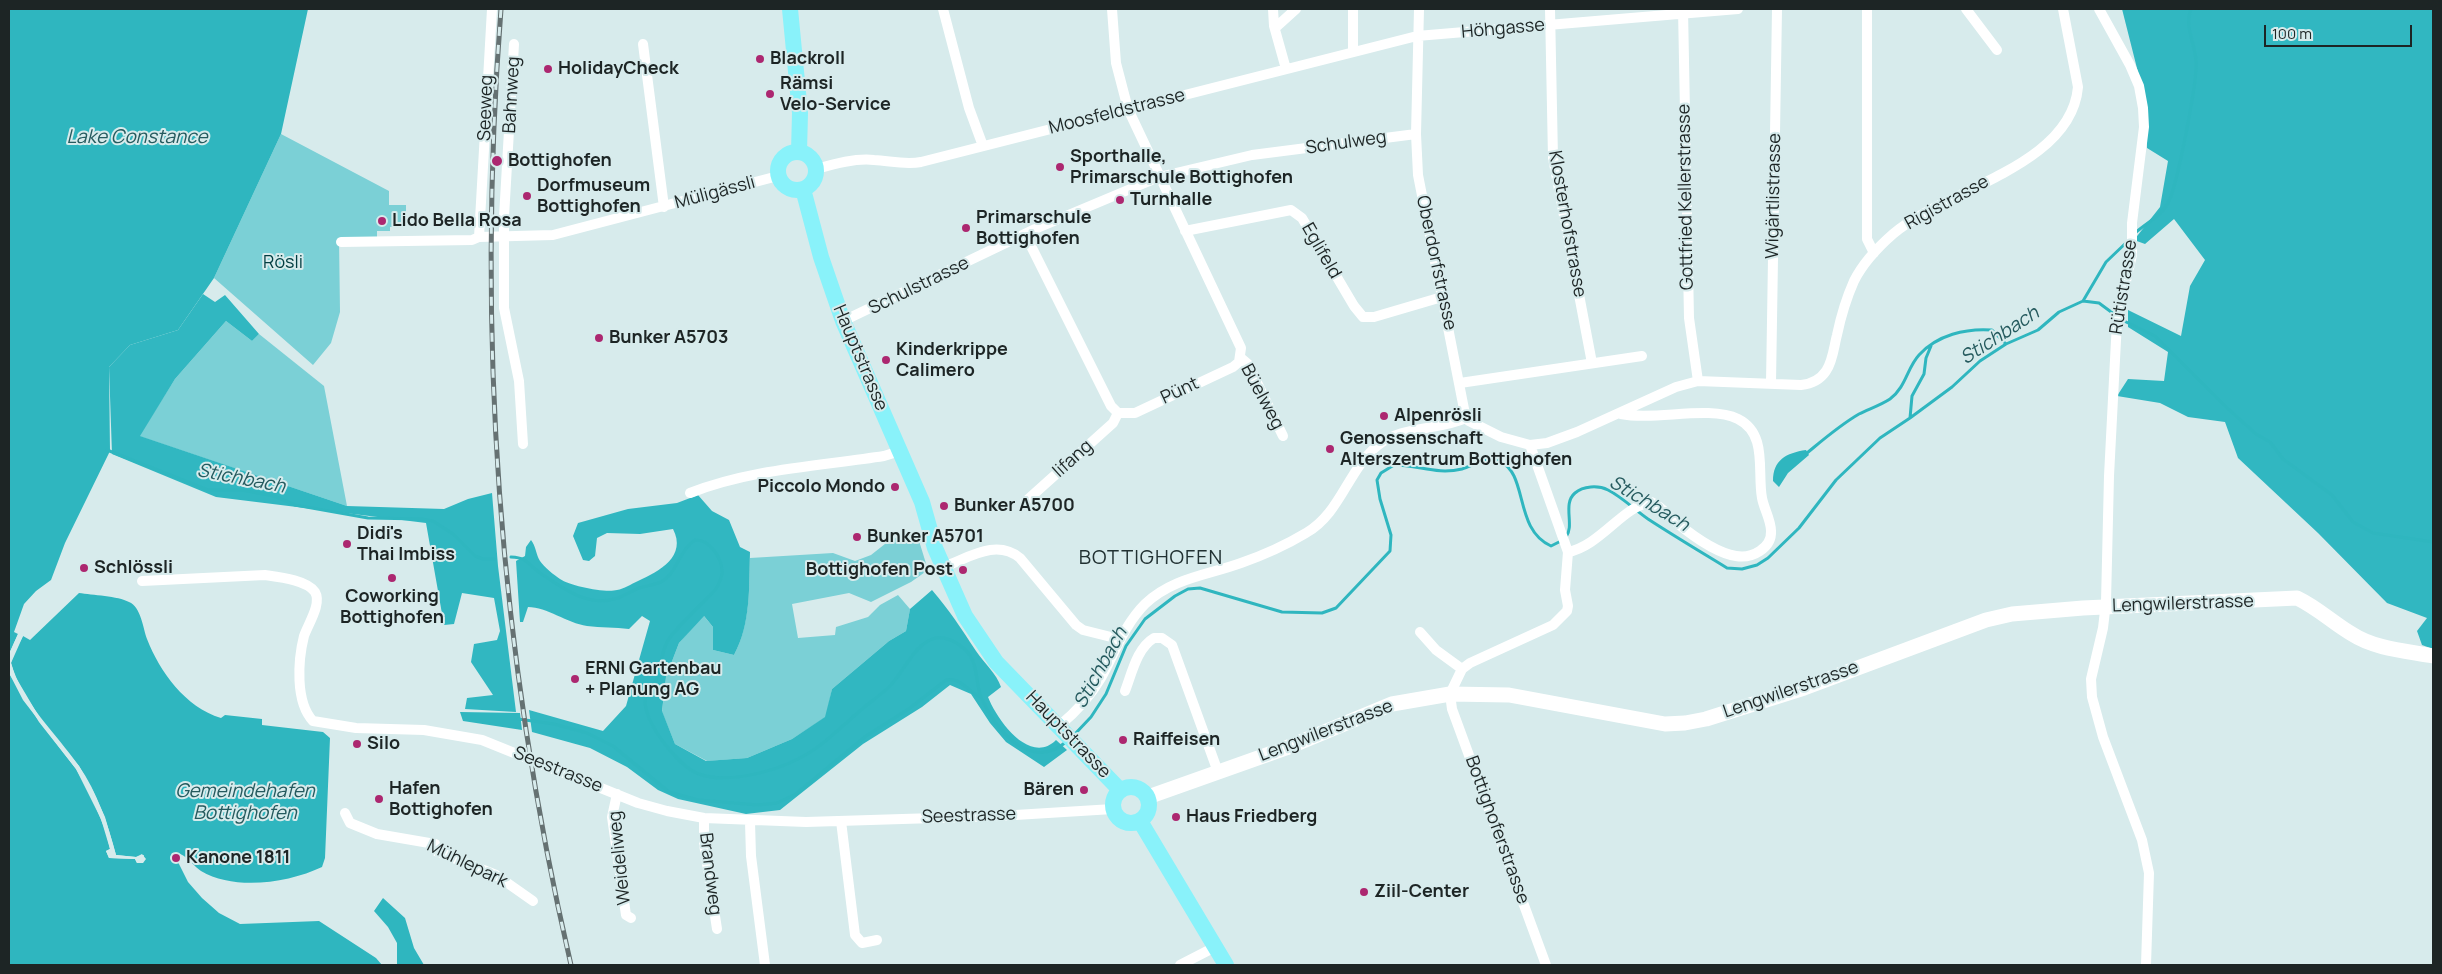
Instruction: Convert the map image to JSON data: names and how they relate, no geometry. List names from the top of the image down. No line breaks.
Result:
{"streets":{"main road":["Hauptstrasse"],"street":["Höhgasse","Bahnweg","Seeweg","Moosfeldstrasse","Schulweg","Müligässli","Wigärtlistrasse","Gottfried Kellerstrasse","Rigistrasse","Klosterhofstrasse","Eglifeld","Oberdorfstrasse","Schulstrasse","Rütistrasse","Pünt","Büelweg","Iifang","Lengwilerstrasse","Seestrasse","Bottighoferstrasse","Weideliweg","Mühlepark","Brandweg"]},"crossings":[["Höhgasse","Moosfeldstrasse"],["Höhgasse","Gottfried Kellerstrasse"],["Höhgasse","Klosterhofstrasse"],["Höhgasse","Oberdorfstrasse"],["Bahnweg","Müligässli"],["Seeweg","Müligässli"],["Moosfeldstrasse","Müligässli"],["Moosfeldstrasse","Oberdorfstrasse"],["Moosfeldstrasse","Hauptstrasse"],["Schulweg","Oberdorfstrasse"],["Schulweg","Schulstrasse"],["Müligässli","Hauptstrasse"],["Wigärtlistrasse","Rigistrasse"],["Gottfried Kellerstrasse","Rigistrasse"],["Eglifeld","Oberdorfstrasse"],["Schulstrasse","Hauptstrasse"],["Rütistrasse","Lengwilerstrasse"],["Hauptstrasse","Lengwilerstrasse"],["Hauptstrasse","Seestrasse"],["Pünt","Büelweg"],["Pünt","Iifang"],["Lengwilerstrasse","Seestrasse"],["Lengwilerstrasse","Bottighoferstrasse"],["Seestrasse","Weideliweg"],["Seestrasse","Brandweg"]],"districts":["BOTTIGHOFEN"],"water":["Lake Constance","Stichbach","Gemeindehafen Bottighofen"],"parks":["Rösli"],"places":["Blackroll","HolidayCheck","Rämsi Velo-Service","Bottighofen","Sporthalle, Primarschule Bottighofen","Dorfmuseum Bottighofen","Turnhalle","Lido Bella Rosa","Primarschule Bottighofen","Bunker A5703","Kinderkrippe Calimero","Alpenrösli","Genossenschaft Alterszentrum Bottighofen","Piccolo Mondo","Bunker A5700","Bunker A5701","Didi's Thai Imbiss","Schlössli","Bottighofen Post","Coworking Bottighofen","ERNI Gartenbau + Planung AG","Raiffeisen","Silo","Bären","Hafen Bottighofen","Haus Friedberg","Kanone 1811","Ziil-Center"],"scale_bar":"100 m"}
